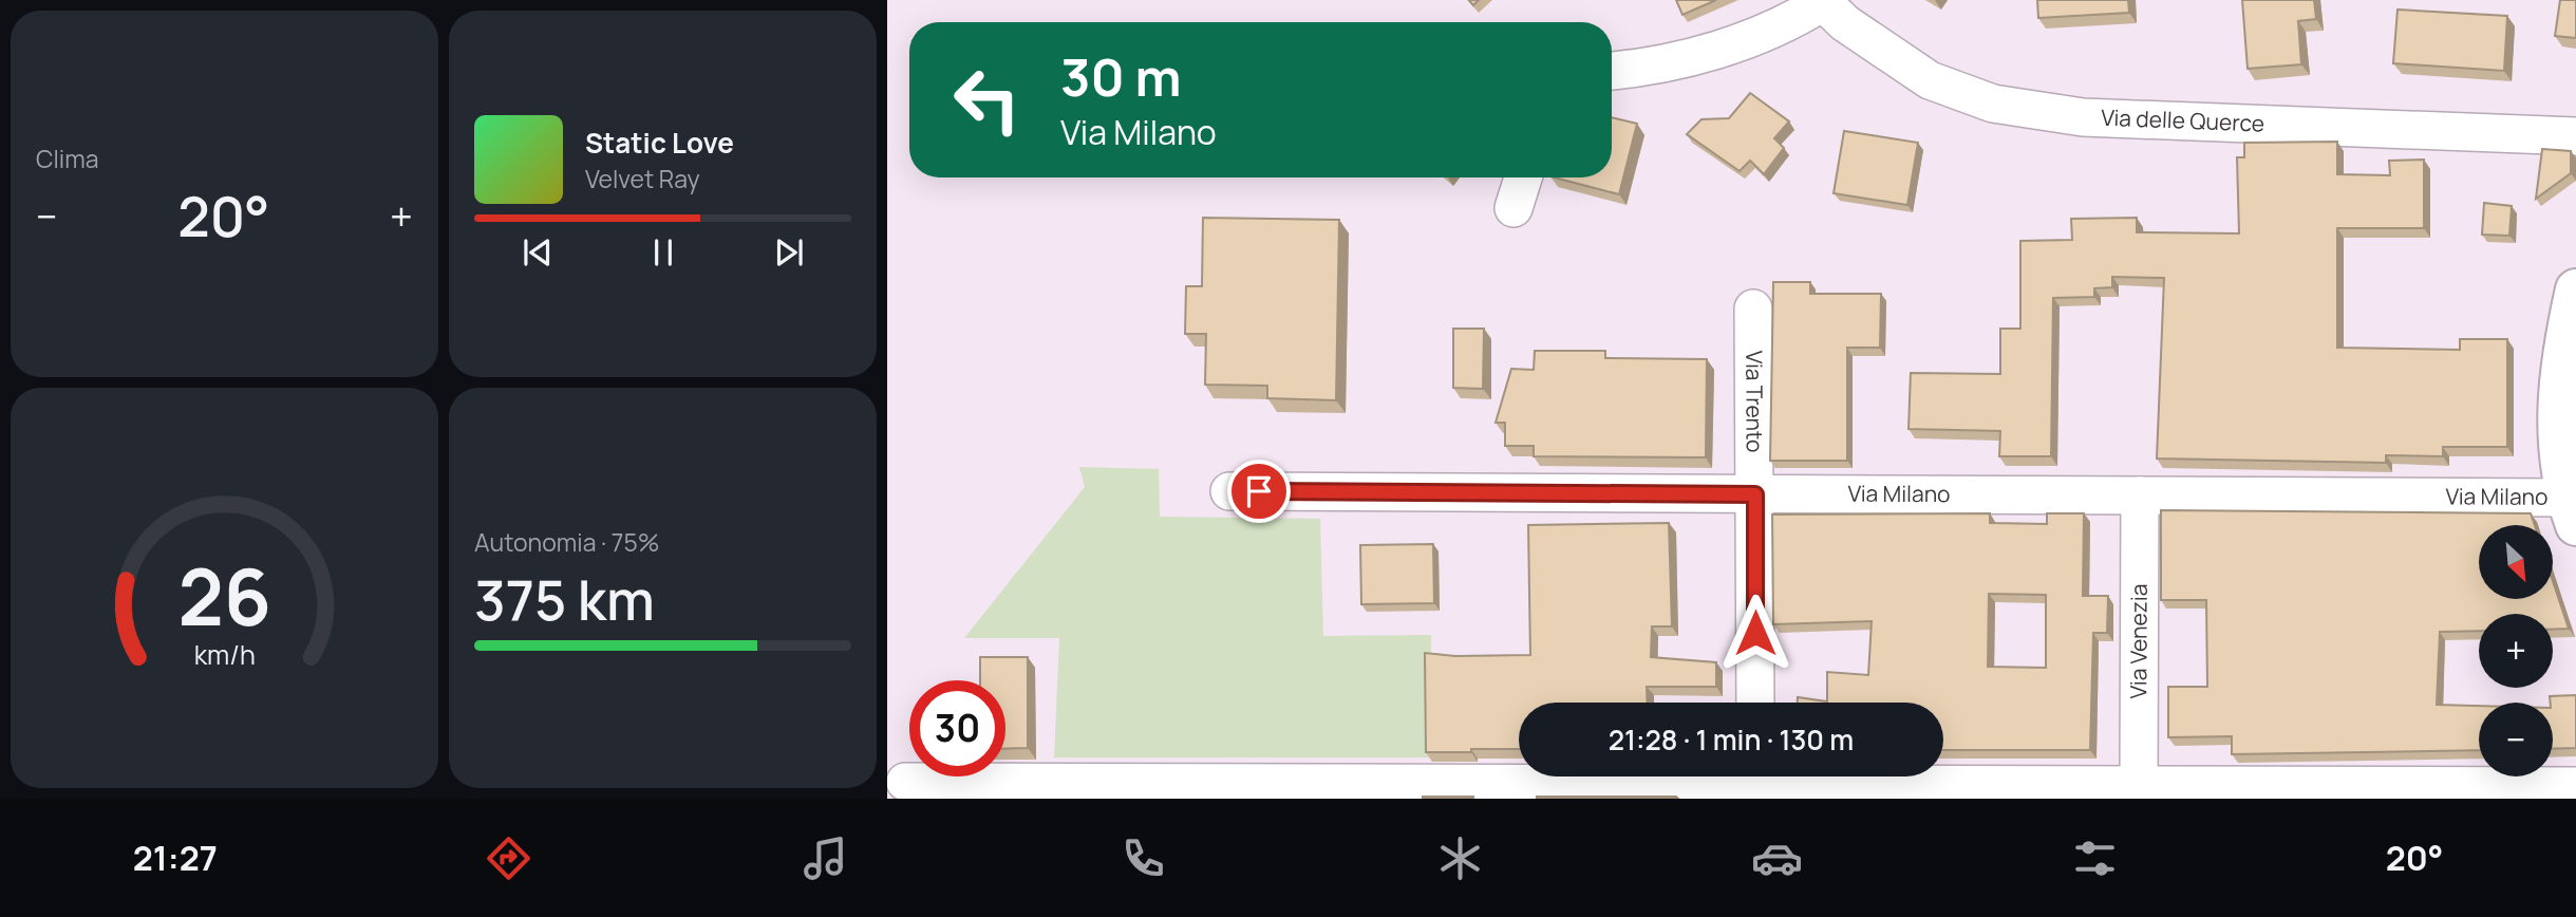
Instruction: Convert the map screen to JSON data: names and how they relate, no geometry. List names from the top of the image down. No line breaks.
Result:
{"streets":{"street":["Via delle Querce","Via Trento","Via Milano","Via Venezia"]},"crossings":[["Via Trento","Via Milano"],["Via Milano","Via Venezia"]],"north":"bottom right","page":{"tile":["Clima",["Autonomia · 75%","375 km"]],"turn":["30 m","Via Milano"],"song":["Static Love","Velvet Ray"],"heat":["−","20°","+"],"map_buttons":["+","−"],"limit":"30","trip":"21:28 · 1 min · 130 m","tabs":["21:27","20°"],"gauge":["26","km/h"]}}
